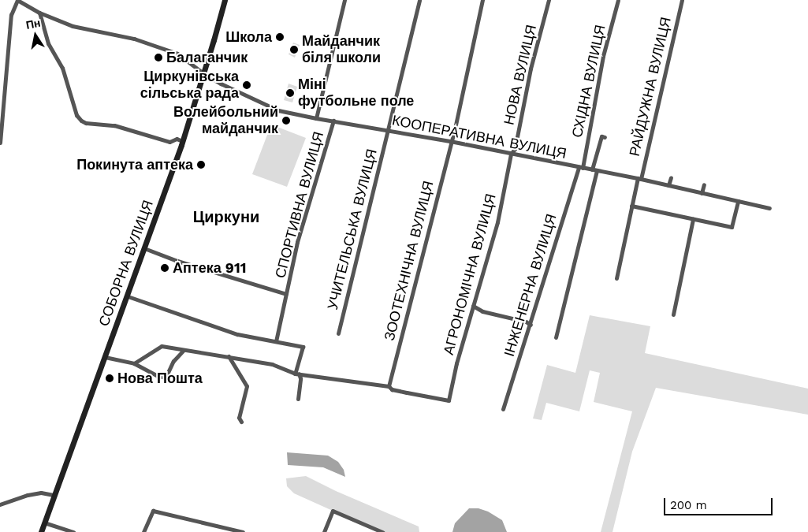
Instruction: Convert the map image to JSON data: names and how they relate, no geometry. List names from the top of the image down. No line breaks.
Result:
{"streets":{"street":["НОВА ВУЛИЦЯ","СХІДНА ВУЛИЦЯ","РАЙДУЖНА ВУЛИЦЯ","КООПЕРАТИВНА ВУЛИЦЯ","СПОРТИВНА ВУЛИЦЯ","УЧИТЕЛЬСЬКА ВУЛИЦЯ","ЗООТЕХНІЧНА ВУЛИЦЯ","СОБОРНА ВУЛИЦЯ","АГРОНОМІЧНА ВУЛИЦЯ","ІНЖЕНЕРНА ВУЛИЦЯ"]},"crossings":[["НОВА ВУЛИЦЯ","КООПЕРАТИВНА ВУЛИЦЯ"],["НОВА ВУЛИЦЯ","АГРОНОМІЧНА ВУЛИЦЯ"],["СХІДНА ВУЛИЦЯ","КООПЕРАТИВНА ВУЛИЦЯ"],["СХІДНА ВУЛИЦЯ","ІНЖЕНЕРНА ВУЛИЦЯ"],["РАЙДУЖНА ВУЛИЦЯ","КООПЕРАТИВНА ВУЛИЦЯ"],["КООПЕРАТИВНА ВУЛИЦЯ","СПОРТИВНА ВУЛИЦЯ"],["КООПЕРАТИВНА ВУЛИЦЯ","УЧИТЕЛЬСЬКА ВУЛИЦЯ"],["КООПЕРАТИВНА ВУЛИЦЯ","ЗООТЕХНІЧНА ВУЛИЦЯ"],["КООПЕРАТИВНА ВУЛИЦЯ","СОБОРНА ВУЛИЦЯ"],["КООПЕРАТИВНА ВУЛИЦЯ","АГРОНОМІЧНА ВУЛИЦЯ"],["КООПЕРАТИВНА ВУЛИЦЯ","ІНЖЕНЕРНА ВУЛИЦЯ"],["ЗООТЕХНІЧНА ВУЛИЦЯ","АГРОНОМІЧНА ВУЛИЦЯ"]],"districts":["Циркуни"],"places":["Школа","Майданчик біля школи","Балаганчик","Циркунівська сільська рада","Міні футбольне поле","Волейбольний майданчик","Покинута аптека","Аптека 911","Нова Пошта"],"scale_bar":"200 m","north":"top"}
